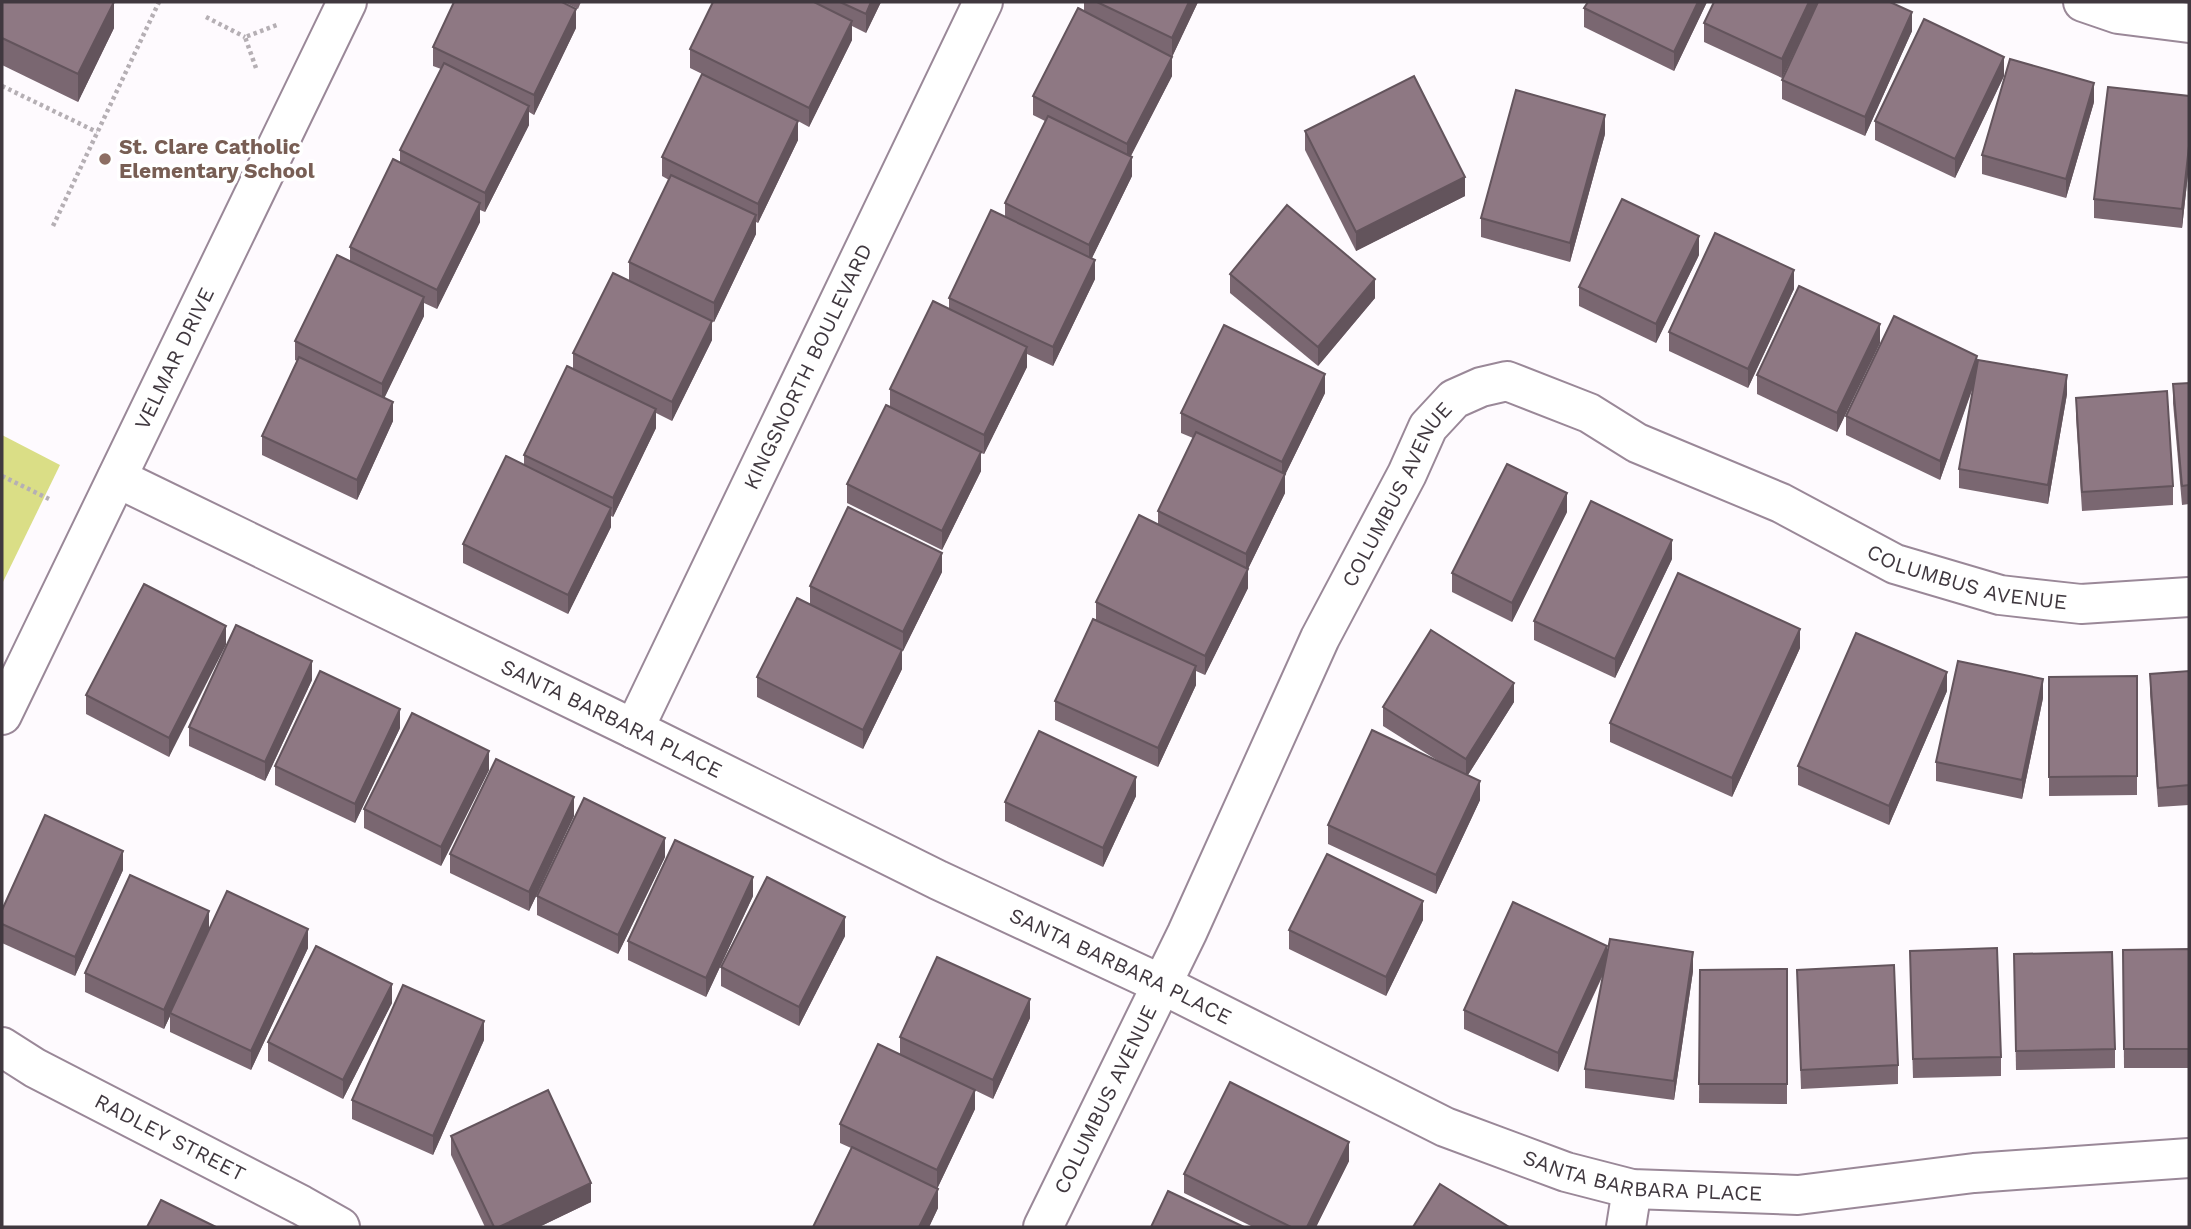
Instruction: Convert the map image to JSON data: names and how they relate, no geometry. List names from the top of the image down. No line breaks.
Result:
{"streets":{"street":["VELMAR DRIVE","KINGSNORTH BOULEVARD","COLUMBUS AVENUE","SANTA BARBARA PLACE","RADLEY STREET"]},"crossings":[["VELMAR DRIVE","SANTA BARBARA PLACE"],["KINGSNORTH BOULEVARD","SANTA BARBARA PLACE"],["COLUMBUS AVENUE","SANTA BARBARA PLACE"]],"places":["St. Clare Catholic Elementary School"]}
